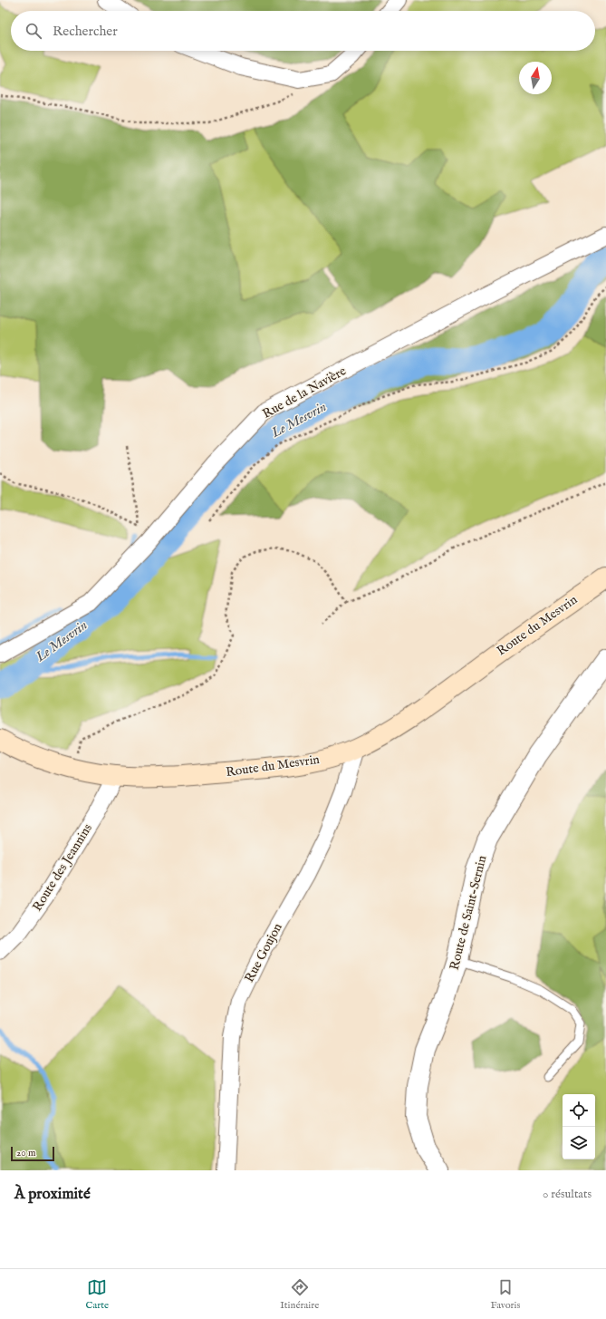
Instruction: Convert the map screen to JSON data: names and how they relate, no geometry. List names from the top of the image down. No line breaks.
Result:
{"streets":{"main road":["Route du Mesvrin"],"street":["Rue de la Navière","Route des Jeannins","Route de Saint-Sernin","Rue Goujon"]},"crossings":[["Route du Mesvrin","Route des Jeannins"],["Route du Mesvrin","Rue Goujon"]],"water":["Le Mesvrin"],"scale_bar":"20 m","north":"top","page":{"search":"Rechercher","scale":"20 m","heading":["À proximité","0 résultats"],"nav":["Carte","Itinéraire","Favoris"]}}
